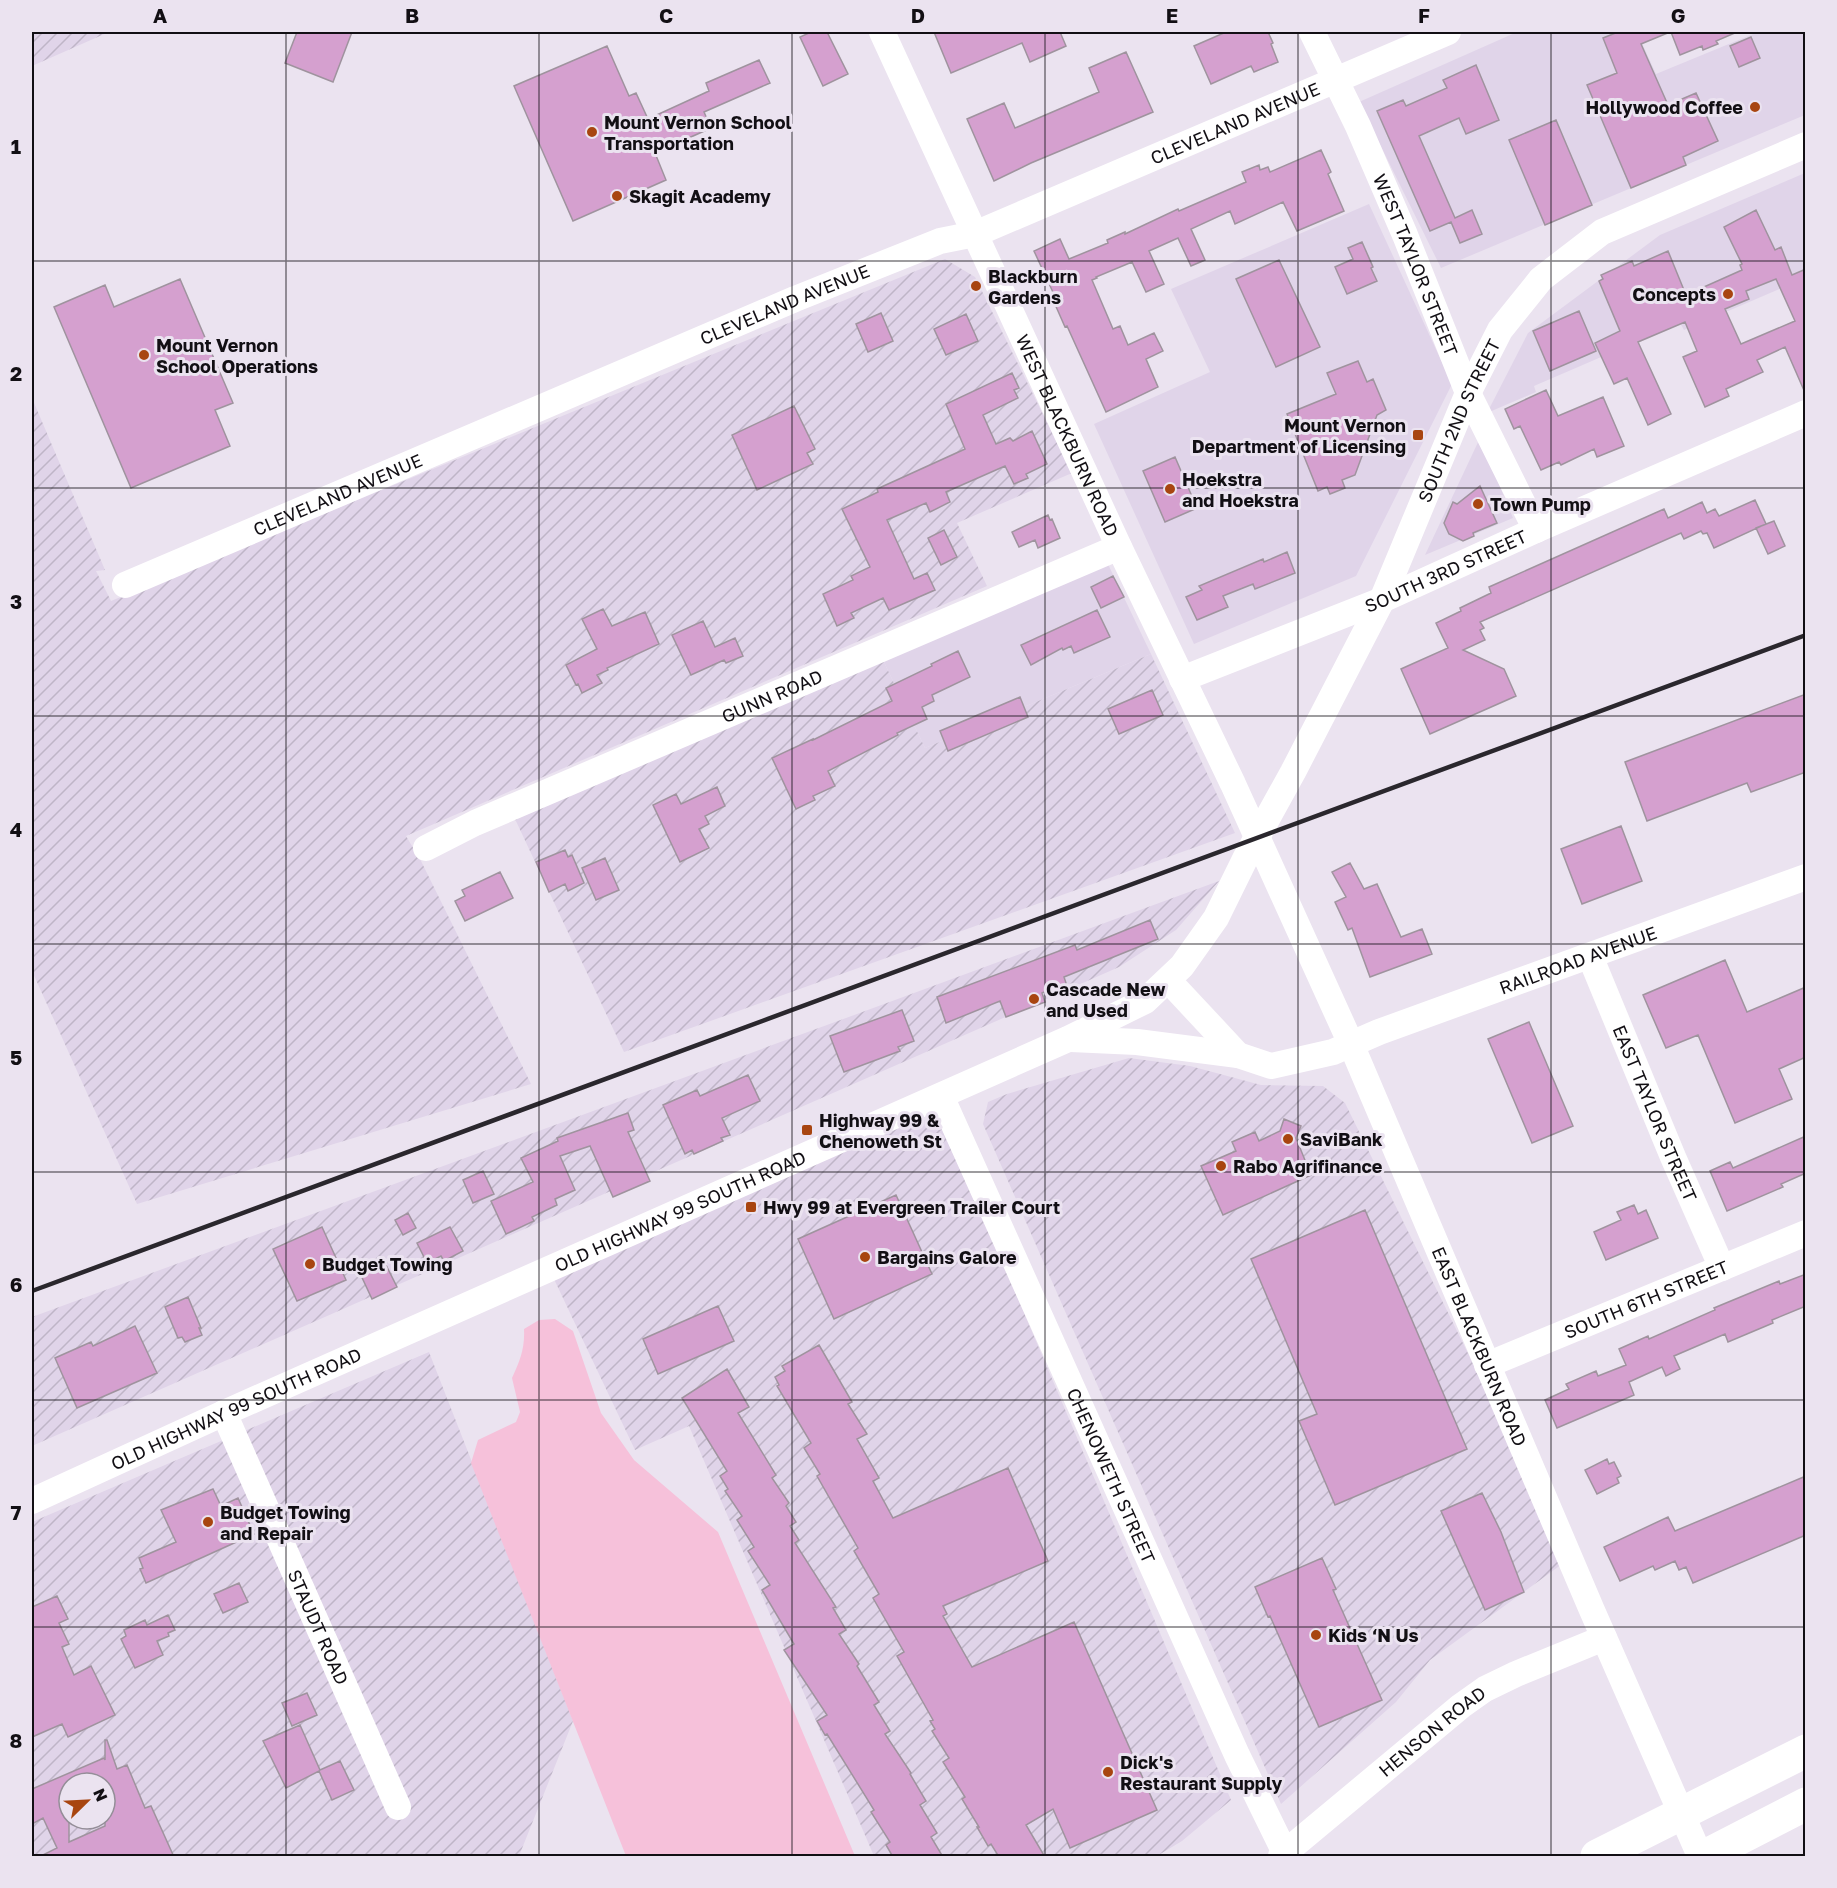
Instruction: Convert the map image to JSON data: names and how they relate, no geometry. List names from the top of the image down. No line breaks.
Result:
{"streets":{"street":["CLEVELAND AVENUE","WEST TAYLOR STREET","SOUTH 2ND STREET","WEST BLACKBURN ROAD","SOUTH 3RD STREET","GUNN ROAD","RAILROAD AVENUE","EAST TAYLOR STREET","OLD HIGHWAY 99 SOUTH ROAD","SOUTH 6TH STREET","EAST BLACKBURN ROAD","CHENOWETH STREET","STAUDT ROAD","HENSON ROAD"]},"crossings":[["CLEVELAND AVENUE","WEST TAYLOR STREET"],["CLEVELAND AVENUE","WEST BLACKBURN ROAD"],["WEST TAYLOR STREET","SOUTH 2ND STREET"],["WEST TAYLOR STREET","SOUTH 3RD STREET"],["SOUTH 2ND STREET","WEST BLACKBURN ROAD"],["SOUTH 2ND STREET","SOUTH 3RD STREET"],["SOUTH 2ND STREET","OLD HIGHWAY 99 SOUTH ROAD"],["SOUTH 2ND STREET","EAST BLACKBURN ROAD"],["WEST BLACKBURN ROAD","SOUTH 3RD STREET"],["WEST BLACKBURN ROAD","GUNN ROAD"],["WEST BLACKBURN ROAD","OLD HIGHWAY 99 SOUTH ROAD"],["WEST BLACKBURN ROAD","EAST BLACKBURN ROAD"],["RAILROAD AVENUE","EAST TAYLOR STREET"],["RAILROAD AVENUE","OLD HIGHWAY 99 SOUTH ROAD"],["RAILROAD AVENUE","EAST BLACKBURN ROAD"],["EAST TAYLOR STREET","SOUTH 6TH STREET"],["OLD HIGHWAY 99 SOUTH ROAD","EAST BLACKBURN ROAD"],["OLD HIGHWAY 99 SOUTH ROAD","CHENOWETH STREET"],["OLD HIGHWAY 99 SOUTH ROAD","STAUDT ROAD"],["SOUTH 6TH STREET","EAST BLACKBURN ROAD"],["EAST BLACKBURN ROAD","HENSON ROAD"],["CHENOWETH STREET","HENSON ROAD"]],"places":{"other":["Hollywood Coffee","Mount Vernon School Transportation","Skagit Academy","Blackburn Gardens","Concepts","Mount Vernon School Operations","Hoekstra and Hoekstra","Town Pump","Cascade New and Used","SaviBank","Rabo Agrifinance","Bargains Galore","Budget Towing","Budget Towing and Repair","Kids ‘N Us","Dick's Restaurant Supply"],"transit":["Mount Vernon Department of Licensing","Highway 99 & Chenoweth St","Hwy 99 at Evergreen Trailer Court"]},"north":"top right","grid":{"columns":["A","B","C","D","E","F","G"],"rows":["1","2","3","4","5","6","7","8"]}}
